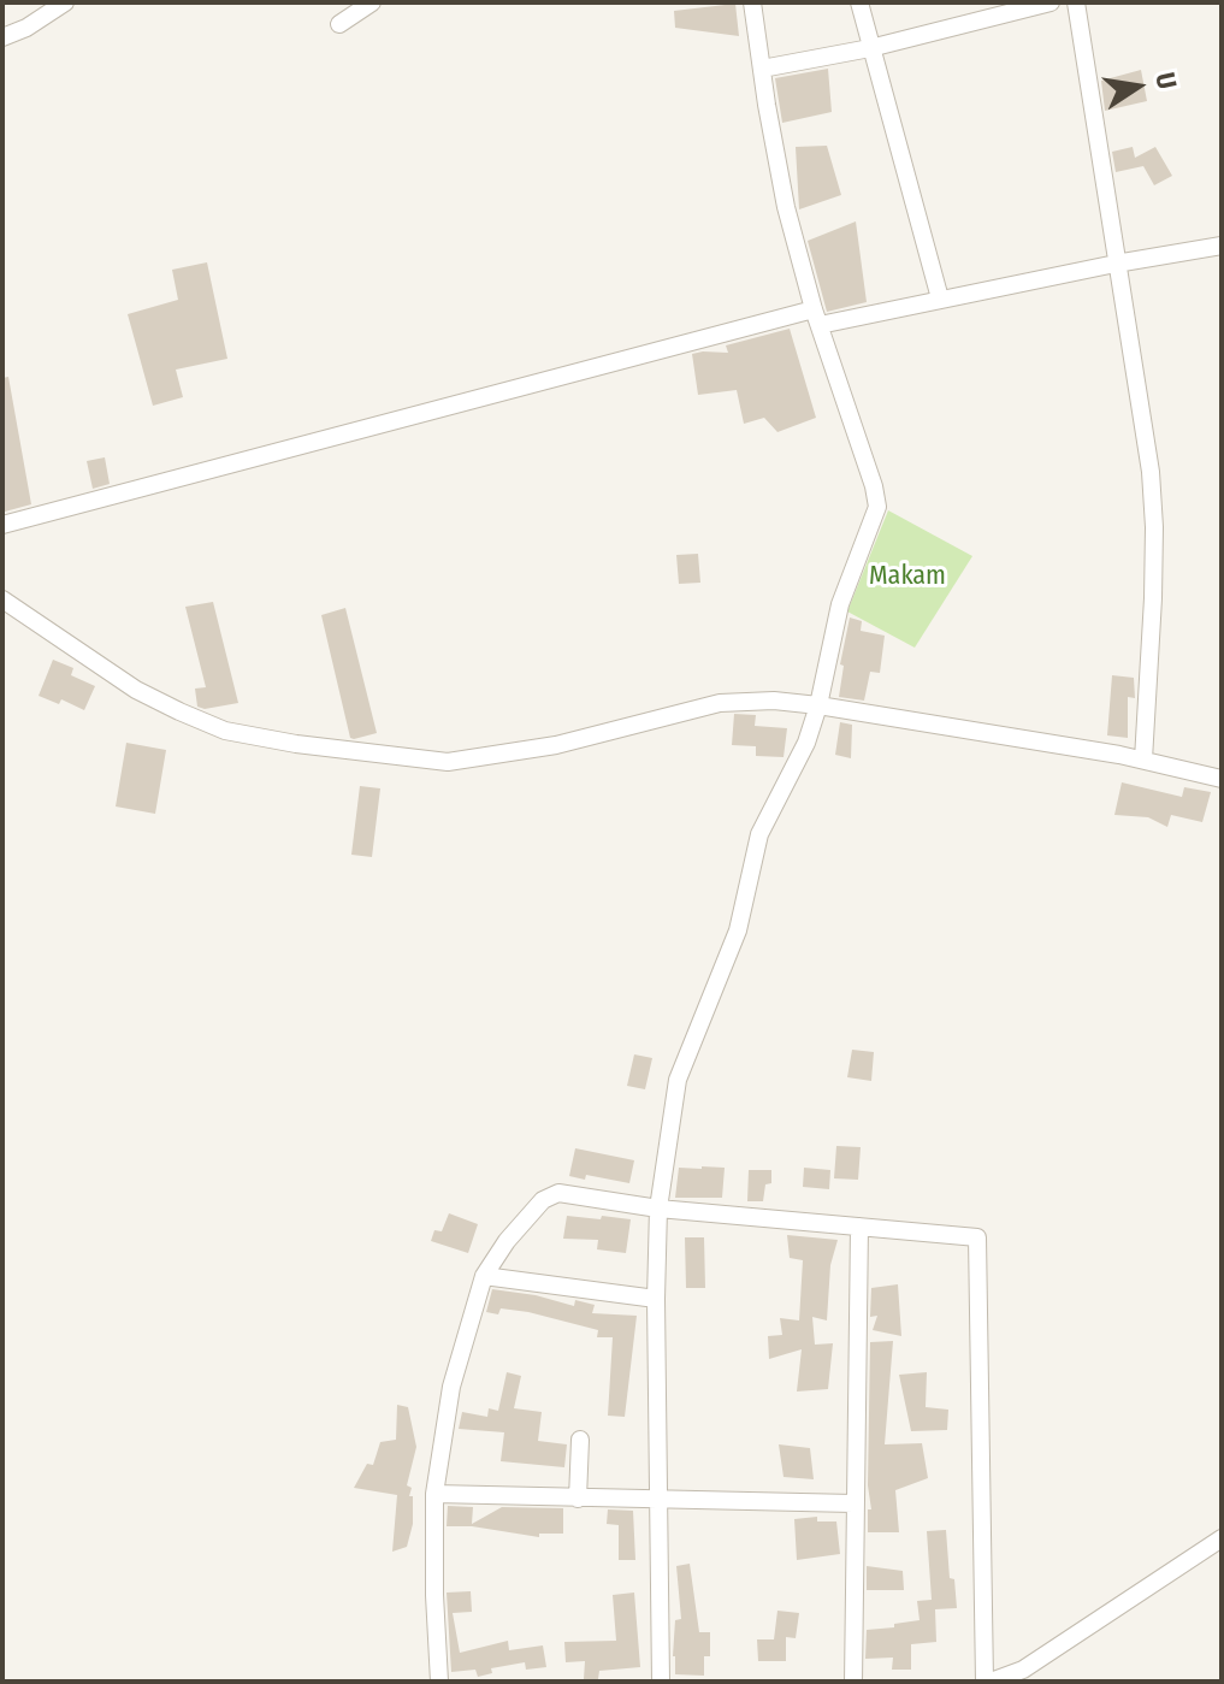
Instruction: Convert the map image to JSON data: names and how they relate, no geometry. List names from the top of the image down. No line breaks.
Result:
{"parks":["Makam"],"north":"right"}
